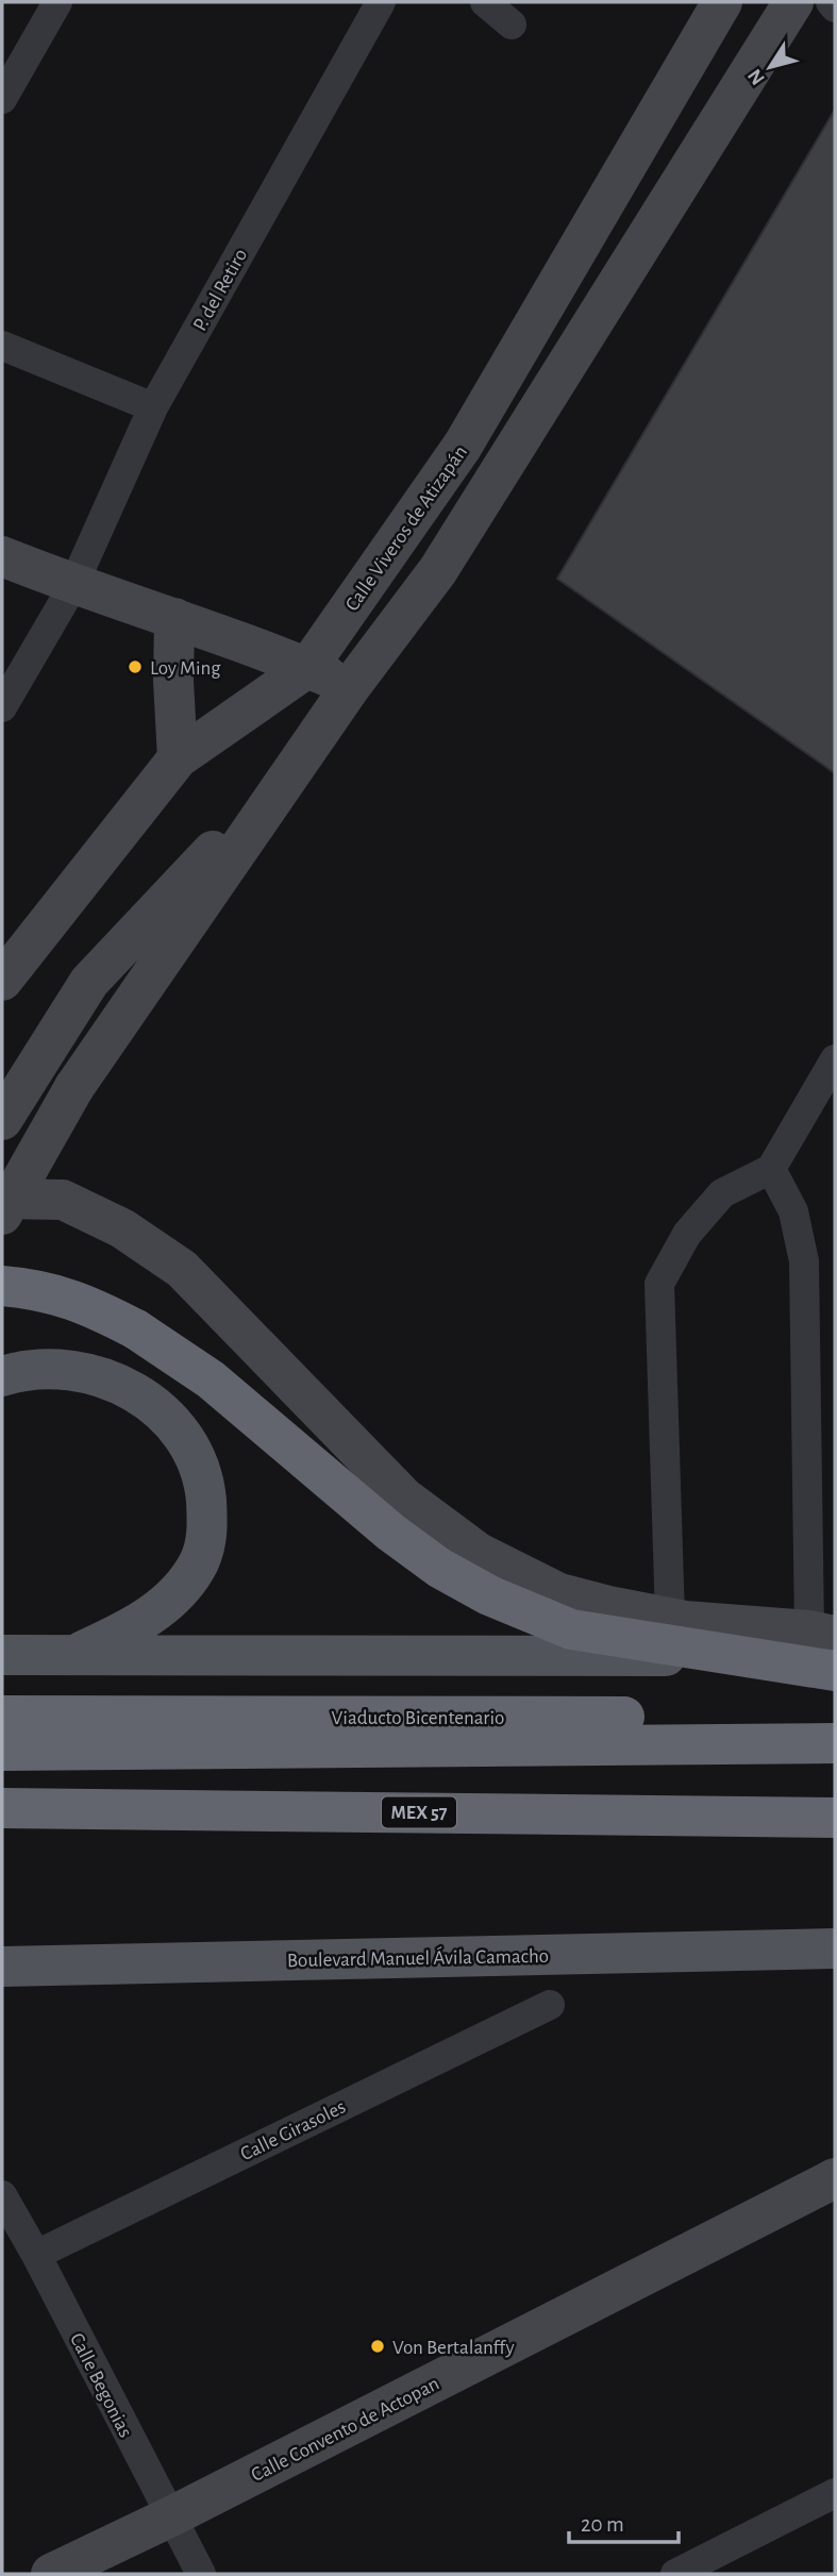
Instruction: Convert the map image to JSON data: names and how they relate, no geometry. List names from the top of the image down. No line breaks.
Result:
{"streets":{"highway":["Viaducto Bicentenario","MEX 57"],"main road":["Calle Viveros de Atizapán","Boulevard Manuel Ávila Camacho","Calle Convento de Actopan"],"street":["P. del Retiro","Calle Girasoles","Calle Begonias"]},"crossings":[["Calle Girasoles","Calle Begonias"],["Calle Begonias","Calle Convento de Actopan"]],"places":["Loy Ming","Von Bertalanffy"],"scale_bar":"20 m","north":"bottom left"}
